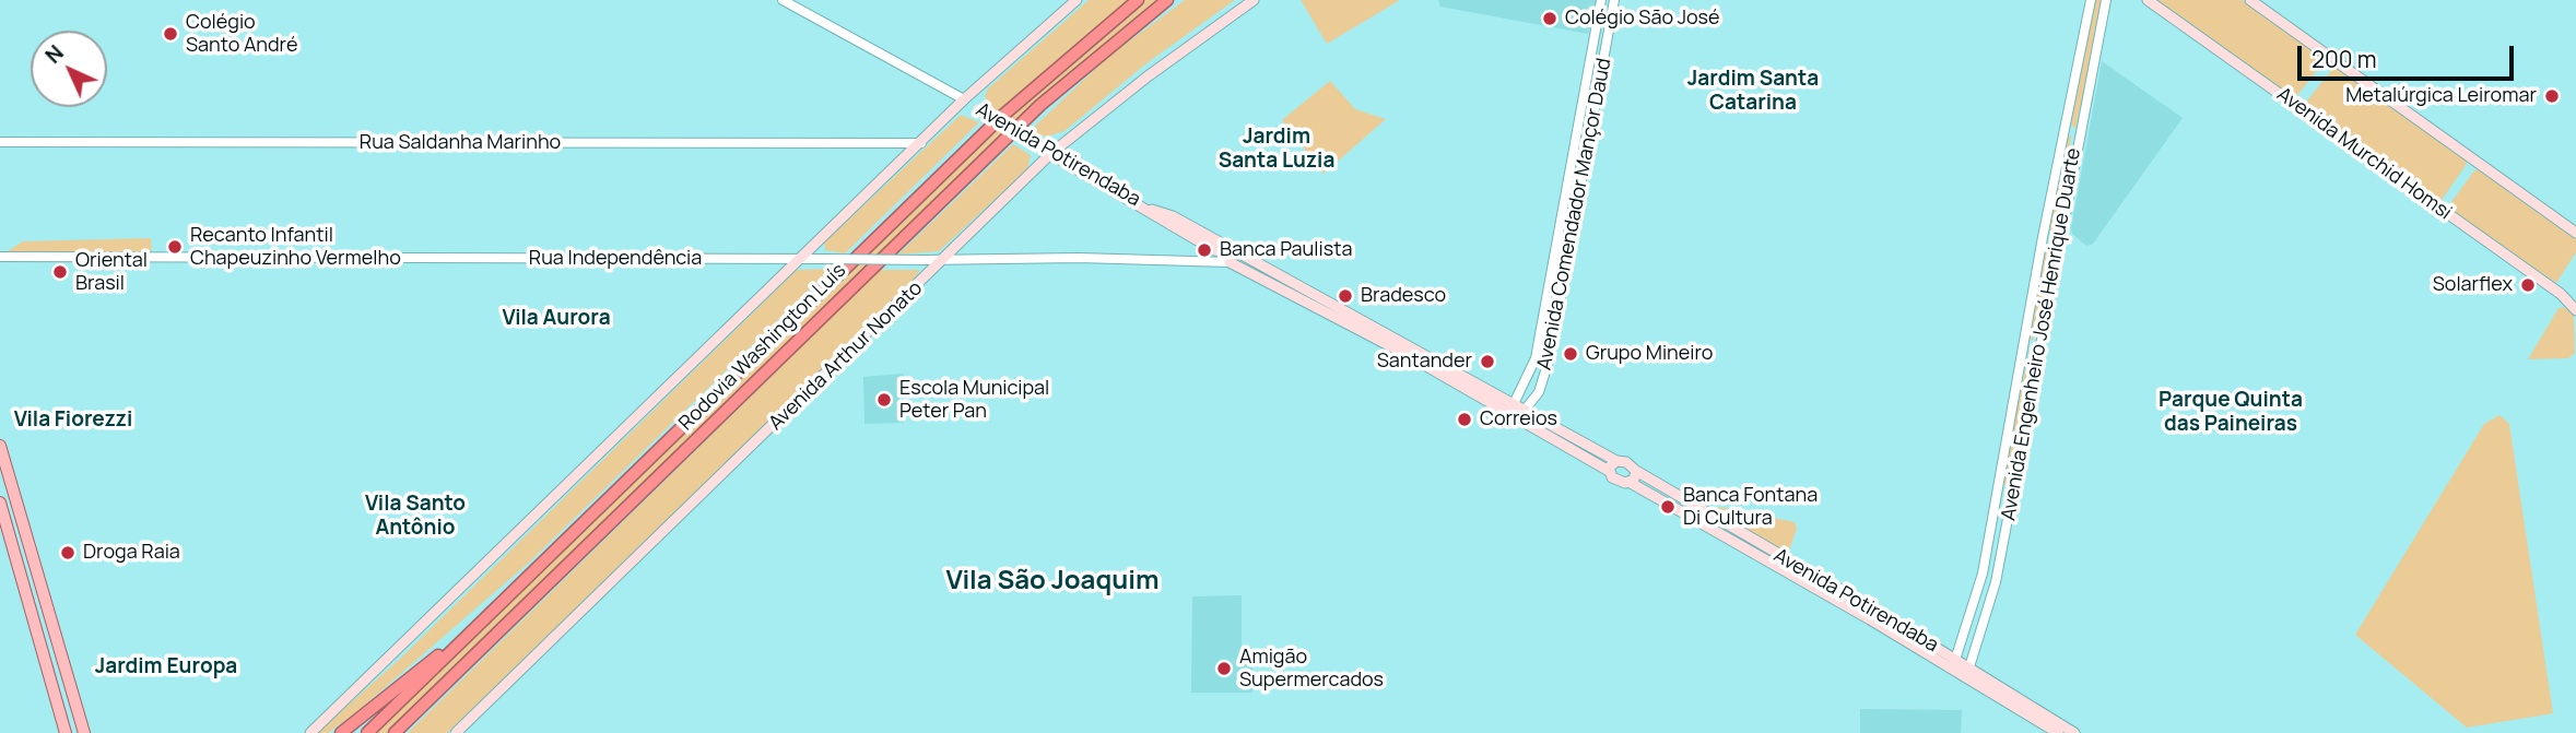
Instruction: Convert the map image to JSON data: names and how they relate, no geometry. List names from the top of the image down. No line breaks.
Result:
{"streets":{"highway":["Rodovia Washington Luís"],"main road":["Avenida Murchid Homsi","Avenida Potirendaba","Avenida Arthur Nonato"],"street":["Rua Saldanha Marinho","Avenida Comendador Mançor Daud","Rua Independência","Avenida Engenheiro José Henrique Duarte"]},"crossings":[["Avenida Potirendaba","Avenida Comendador Mançor Daud"],["Avenida Potirendaba","Avenida Engenheiro José Henrique Duarte"],["Avenida Potirendaba","Avenida Arthur Nonato"],["Rua Independência","Avenida Arthur Nonato"]],"districts":["Jardim Santa Catarina","Jardim Santa Luzia","Vila Aurora","Parque Quinta das Paineiras","Vila Fiorezzi","Vila Santo Antônio","Vila São Joaquim","Jardim Europa"],"places":["Colégio São José","Colégio Santo André","Metalúrgica Leiromar","Recanto Infantil Chapeuzinho Vermelho","Banca Paulista","Oriental Brasil","Solarflex","Bradesco","Grupo Mineiro","Santander","Escola Municipal Peter Pan","Correios","Banca Fontana Di Cultura","Droga Raia","Amigão Supermercados"],"scale_bar":"200 m","north":"top left"}
